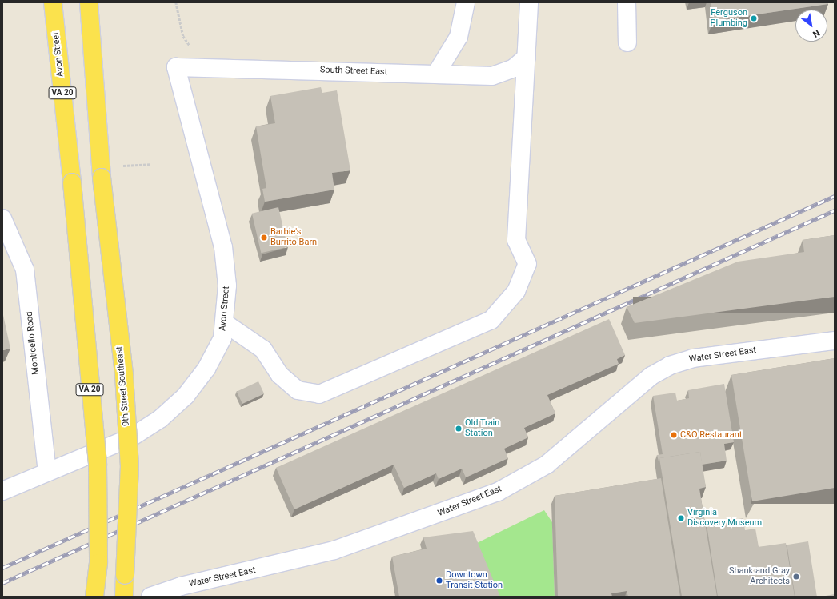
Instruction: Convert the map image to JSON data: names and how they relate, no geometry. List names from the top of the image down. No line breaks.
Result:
{"streets":{"main road":["Avon Street","VA 20","9th Street Southeast"],"street":["South Street East","Monticello Road","Water Street East"]},"crossings":[["Avon Street","South Street East"],["Avon Street","Monticello Road"]],"places":["Ferguson Plumbing","Barbie's Burrito Barn","Old Train Station","C&O Restaurant","Virginia Discovery Museum","Shank and Gray Architects","Downtown Transit Station"],"north":"bottom right"}
